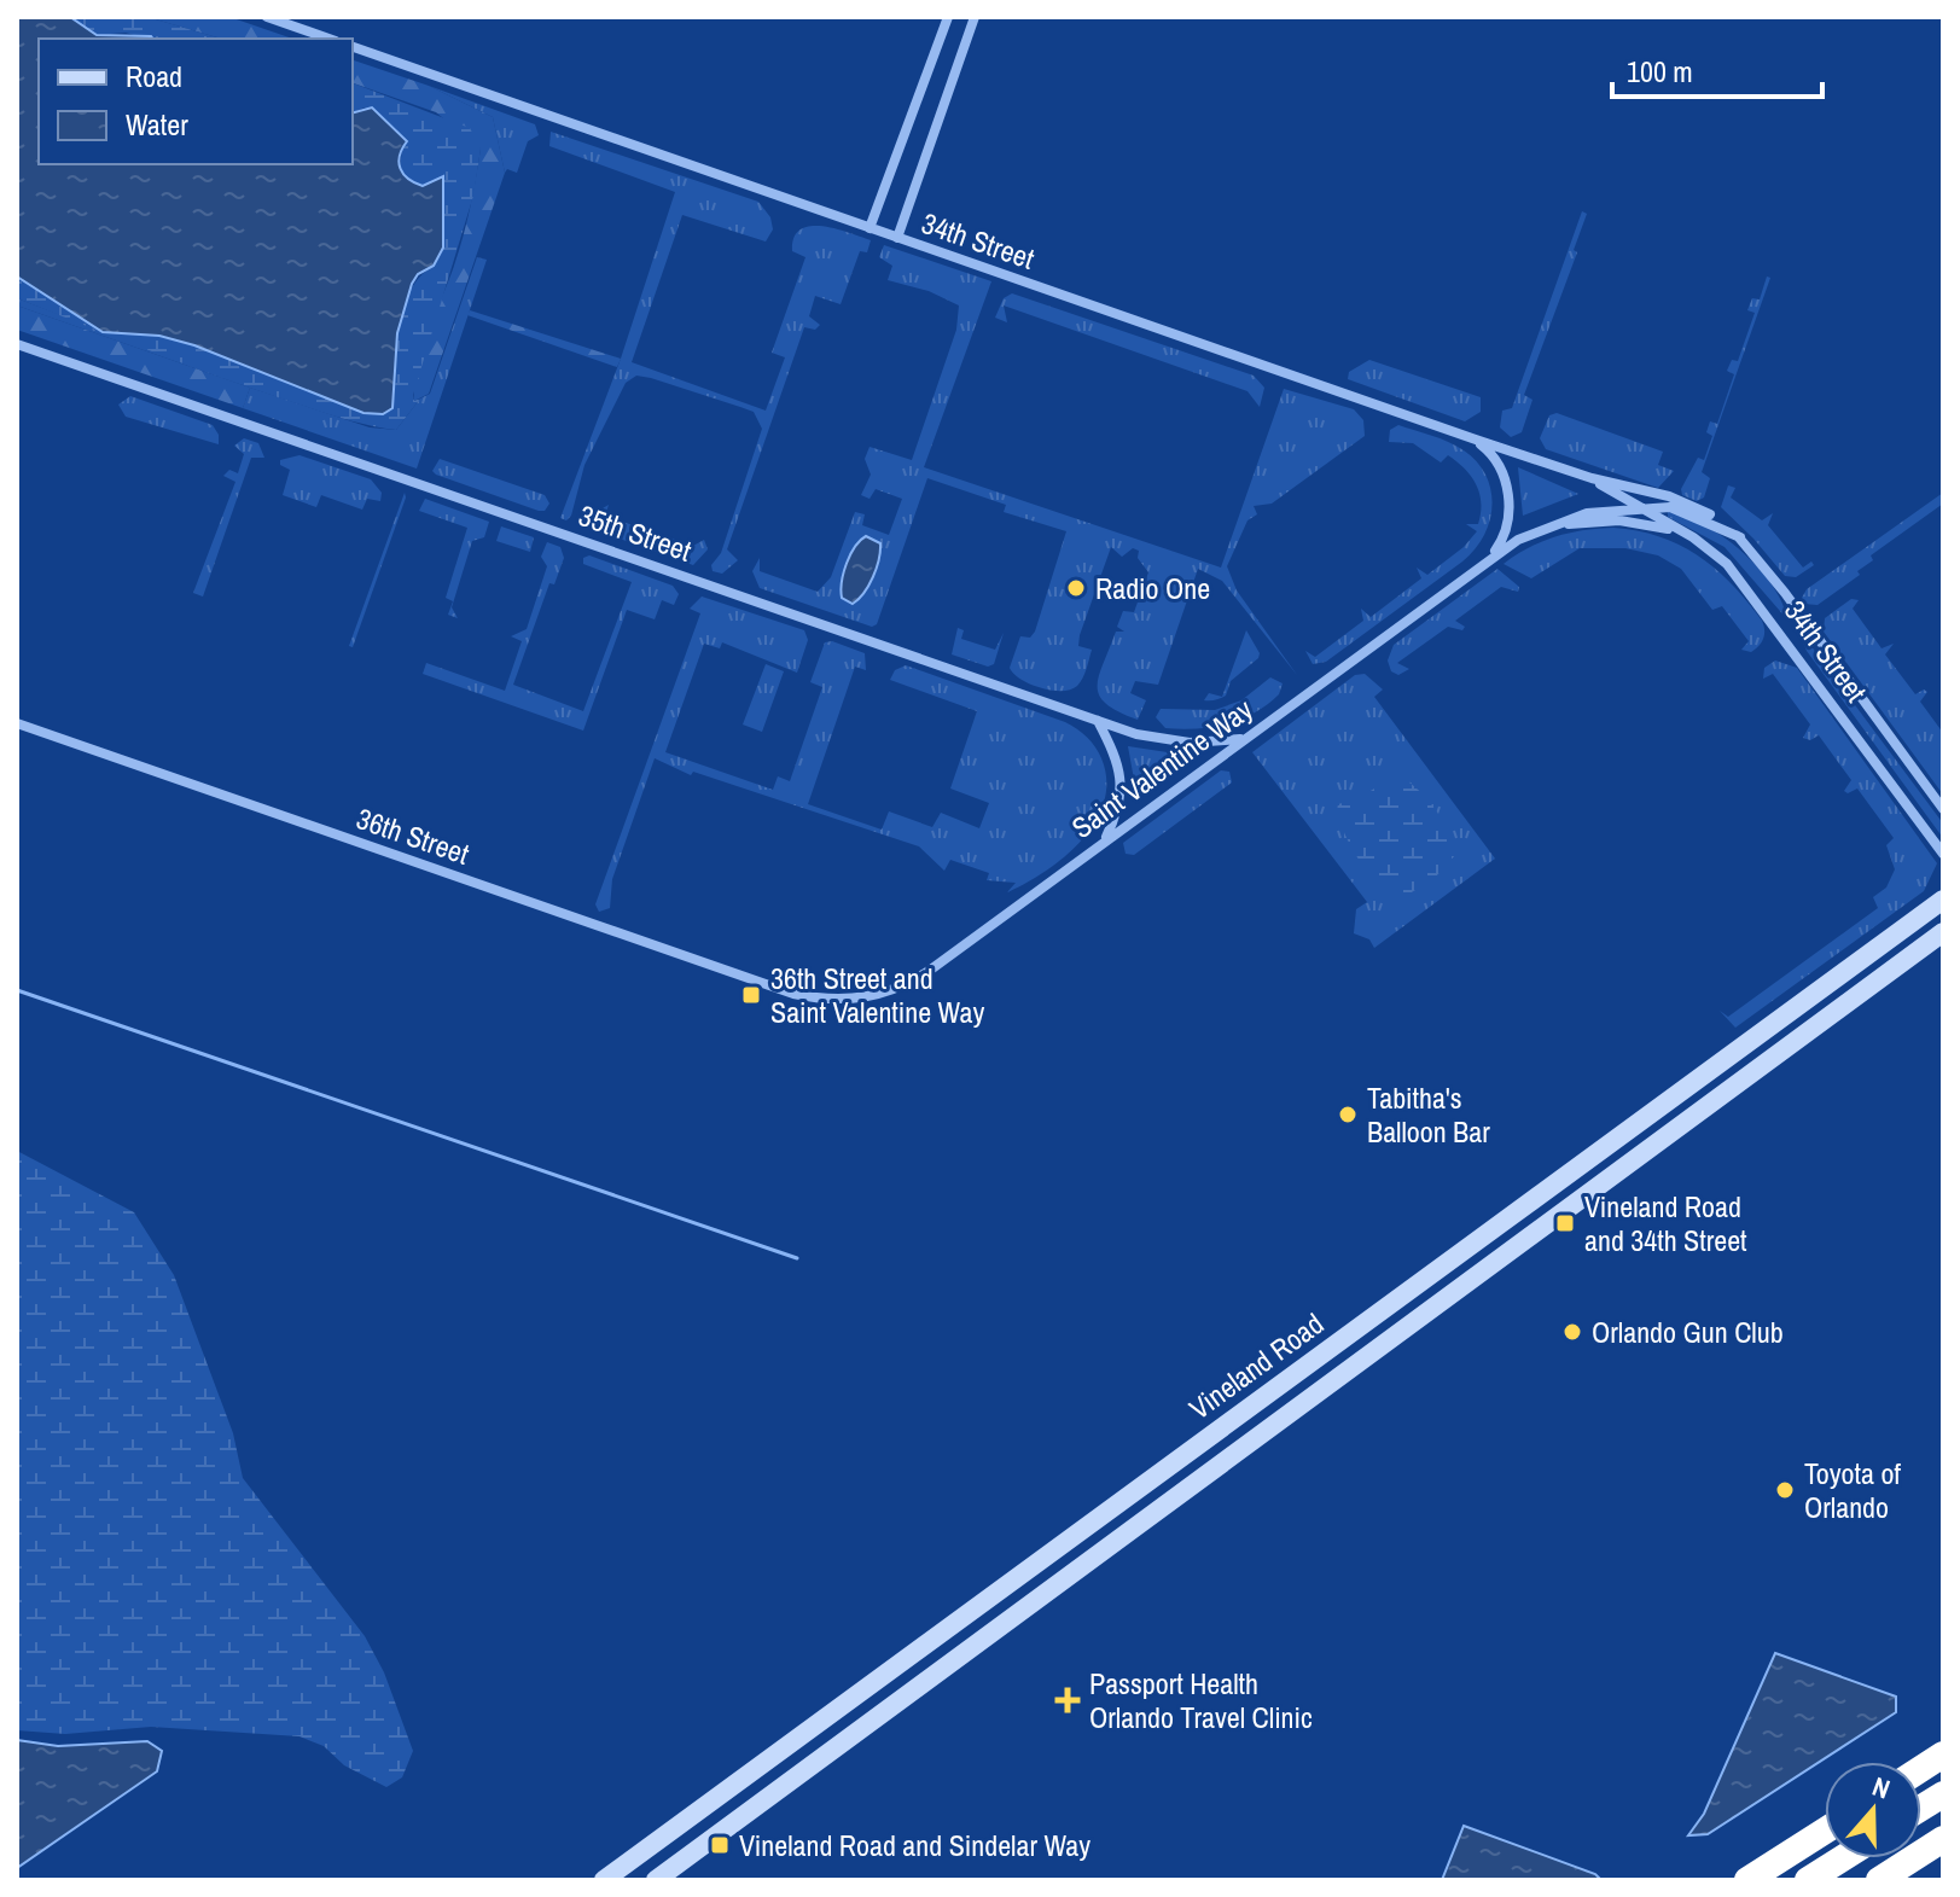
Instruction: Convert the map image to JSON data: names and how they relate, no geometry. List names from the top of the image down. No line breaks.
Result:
{"streets":{"street":["34th Street","35th Street","Saint Valentine Way","36th Street","Vineland Road"]},"crossings":[["34th Street","Saint Valentine Way"],["35th Street","Saint Valentine Way"],["Saint Valentine Way","36th Street"]],"places":{"other":["Radio One","Tabitha's Balloon Bar","Orlando Gun Club","Toyota of Orlando"],"transit":["36th Street and Saint Valentine Way","Vineland Road and 34th Street","Vineland Road and Sindelar Way"],"health":["Passport Health Orlando Travel Clinic"]},"legend":["Road","Water"],"scale_bar":"100 m","north":"top"}
